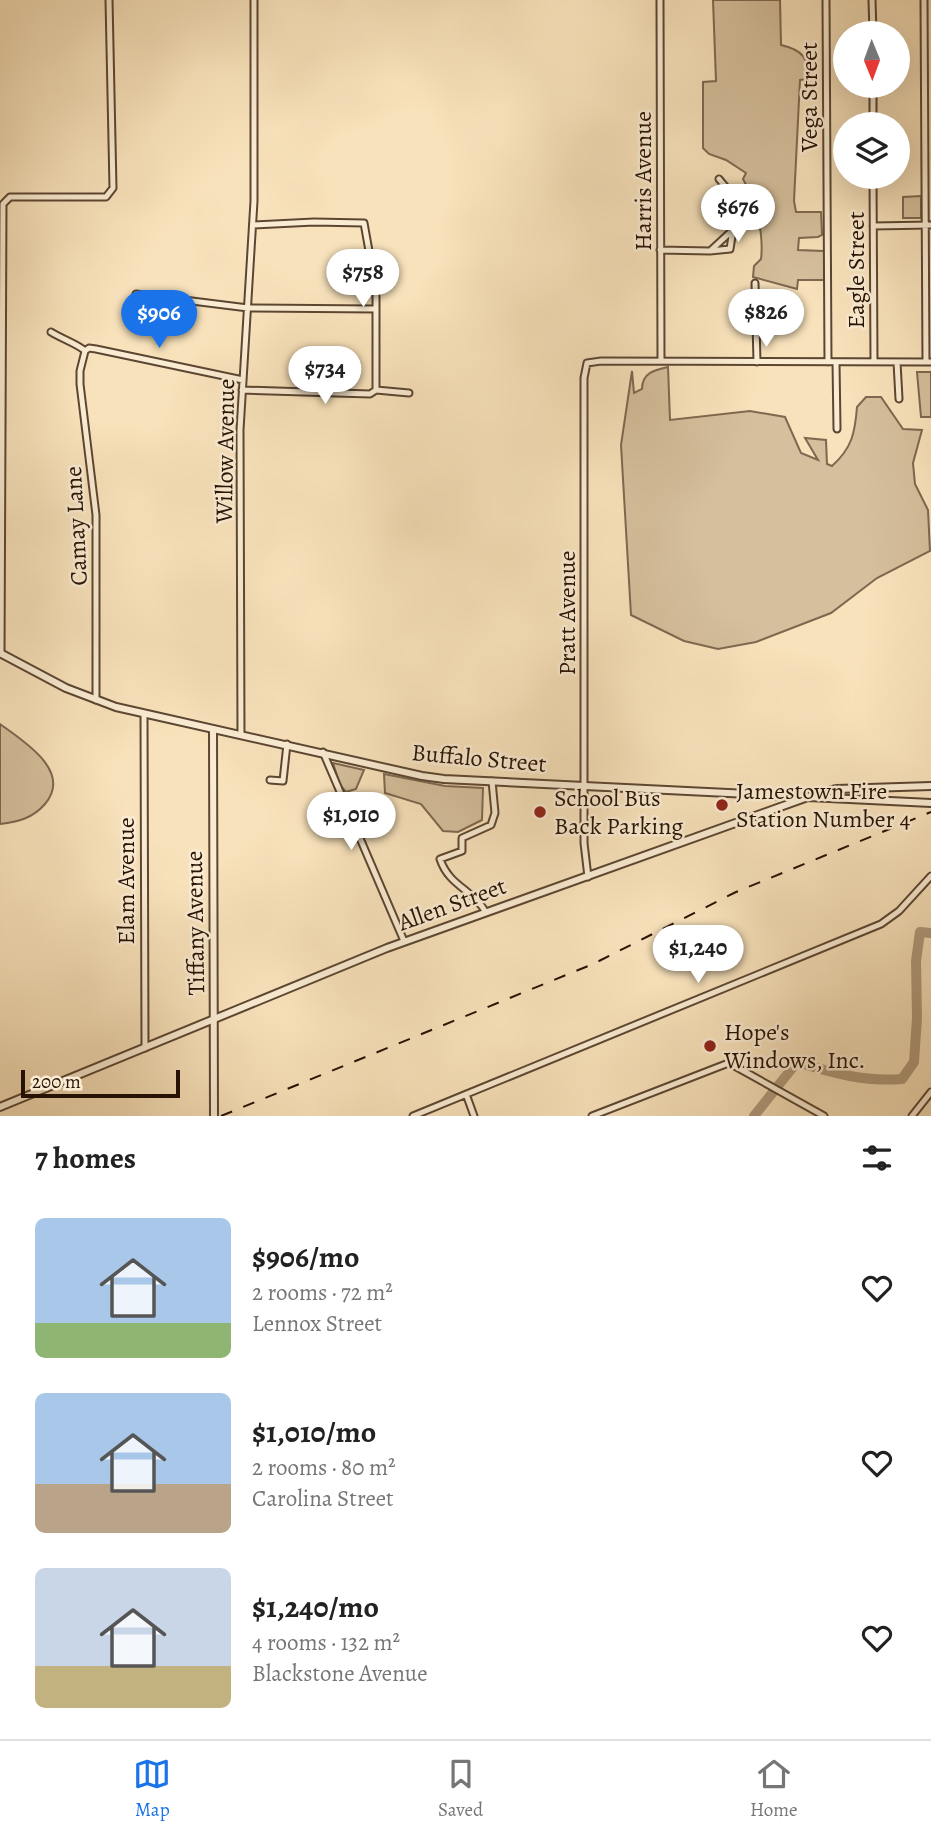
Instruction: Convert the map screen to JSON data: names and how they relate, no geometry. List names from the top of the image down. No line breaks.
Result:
{"streets":{"street":["Vega Street","Harris Avenue","Eagle Street","Willow Avenue","Camay Lane","Pratt Avenue","Buffalo Street","Elam Avenue","Allen Street","Tiffany Avenue"]},"crossings":[["Harris Avenue","Pratt Avenue"],["Willow Avenue","Buffalo Street"],["Camay Lane","Buffalo Street"],["Pratt Avenue","Buffalo Street"],["Pratt Avenue","Allen Street"],["Buffalo Street","Elam Avenue"],["Buffalo Street","Allen Street"],["Buffalo Street","Tiffany Avenue"],["Elam Avenue","Allen Street"],["Allen Street","Tiffany Avenue"]],"places":["Jamestown Fire Station Number 4","School Bus Back Parking","Hope's Windows, Inc."],"scale_bar":"200 m","north":"bottom","page":{"price":["$676","$758","$826","$906","$734","$1,010","$1,240"],"scale":"200 m","heading":"7 homes","list":[{"name":"$906/mo","note":"2 rooms · 72 m² · Lennox Street"},{"name":"$1,010/mo","note":"2 rooms · 80 m² · Carolina Street"},{"name":"$1,240/mo","note":"4 rooms · 132 m² · Blackstone Avenue"}],"tabs":["Map","Saved","Home"]}}
